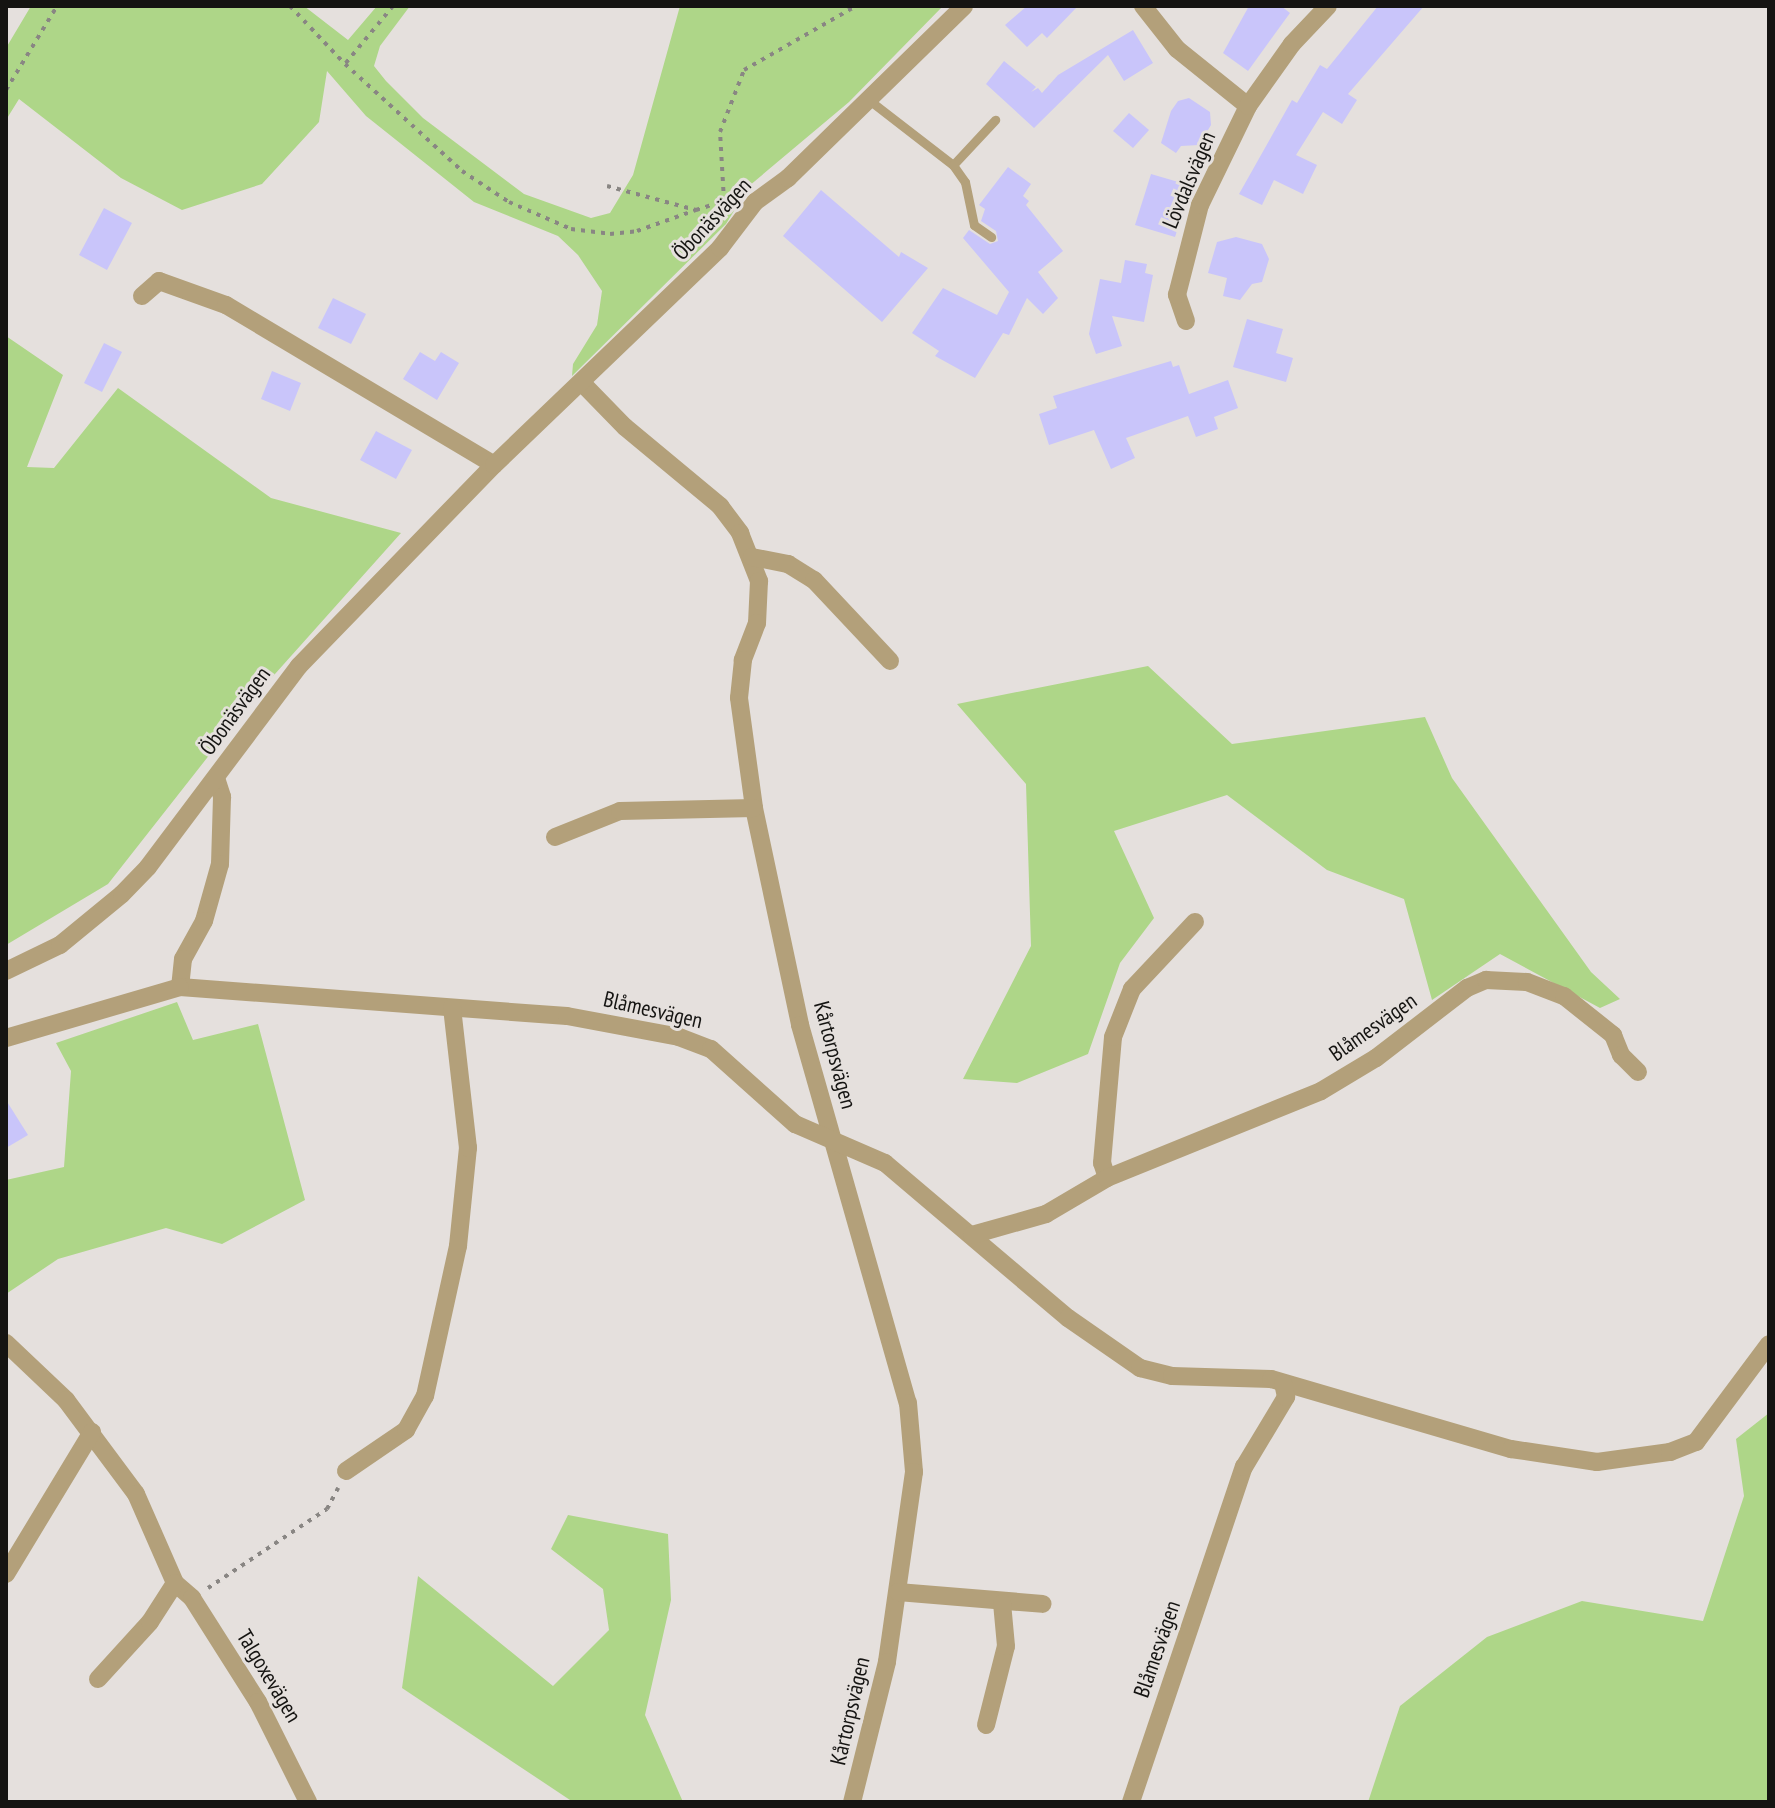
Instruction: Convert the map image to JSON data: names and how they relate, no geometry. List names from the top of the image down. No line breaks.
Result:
{"streets":{"street":["Lövdalsvägen","Öbonäsvägen","Blåmesvägen","Kårtorpsvägen","Talgoxevägen"]},"crossings":[["Öbonäsvägen","Kårtorpsvägen"],["Blåmesvägen","Kårtorpsvägen"]]}
